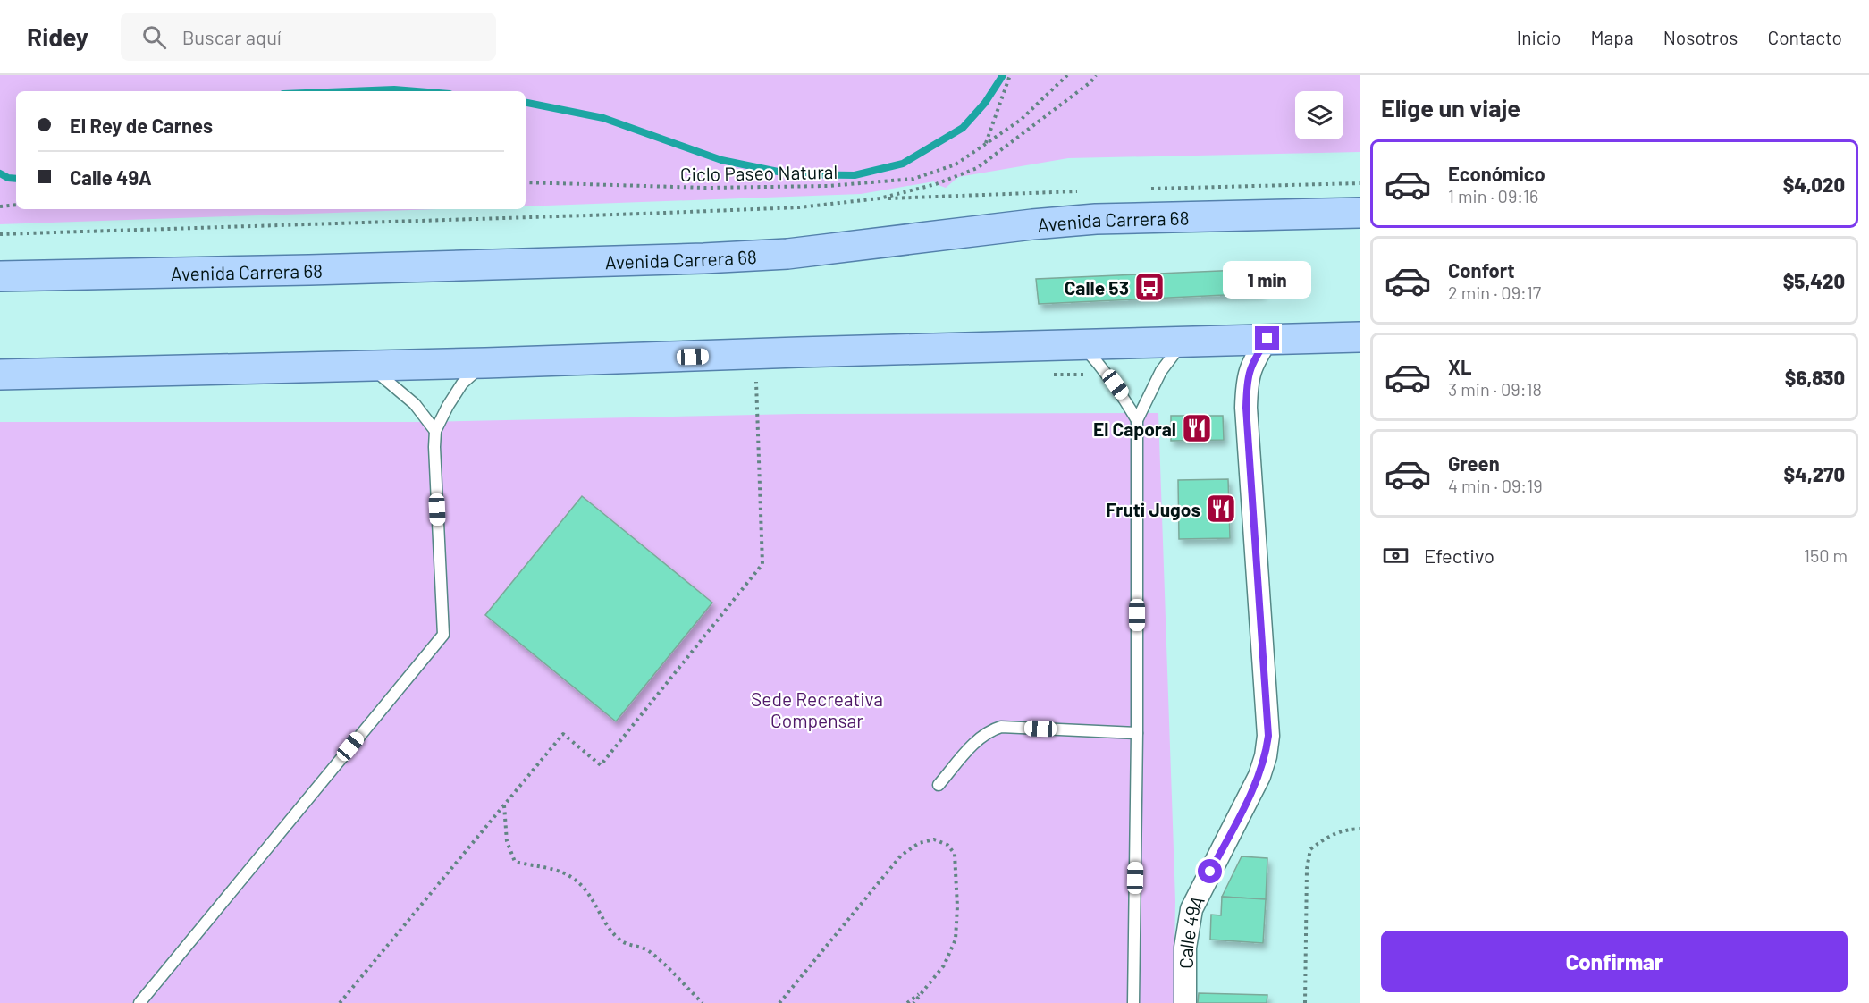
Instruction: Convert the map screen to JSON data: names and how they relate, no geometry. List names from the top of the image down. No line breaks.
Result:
{"streets":{"main road":["Avenida Carrera 68"],"street":["Calle 49A"],"path":["Ciclo Paseo Natural"]},"parks":["Sede Recreativa Compensar"],"places":{"bus stop":["Calle 53"],"restaurant":["El Caporal","Fruti Jugos"]},"page":{"header":"Ridey","search":"Buscar aquí","nav":["Inicio","Mapa","Nosotros","Contacto"],"heading":"Elige un viaje","banner":["El Rey de Carnes","Calle 49A"],"list":[{"name":"Económico","note":"1 min · 09:16","value":"$4,020"},{"name":"Confort","note":"2 min · 09:17","value":"$5,420"},{"name":"XL","note":"3 min · 09:18","value":"$6,830"},{"name":"Green","note":"4 min · 09:19","value":"$4,270"}],"bubble":"1 min","pay":["Efectivo","150 m"],"buttons":"Confirmar"}}
